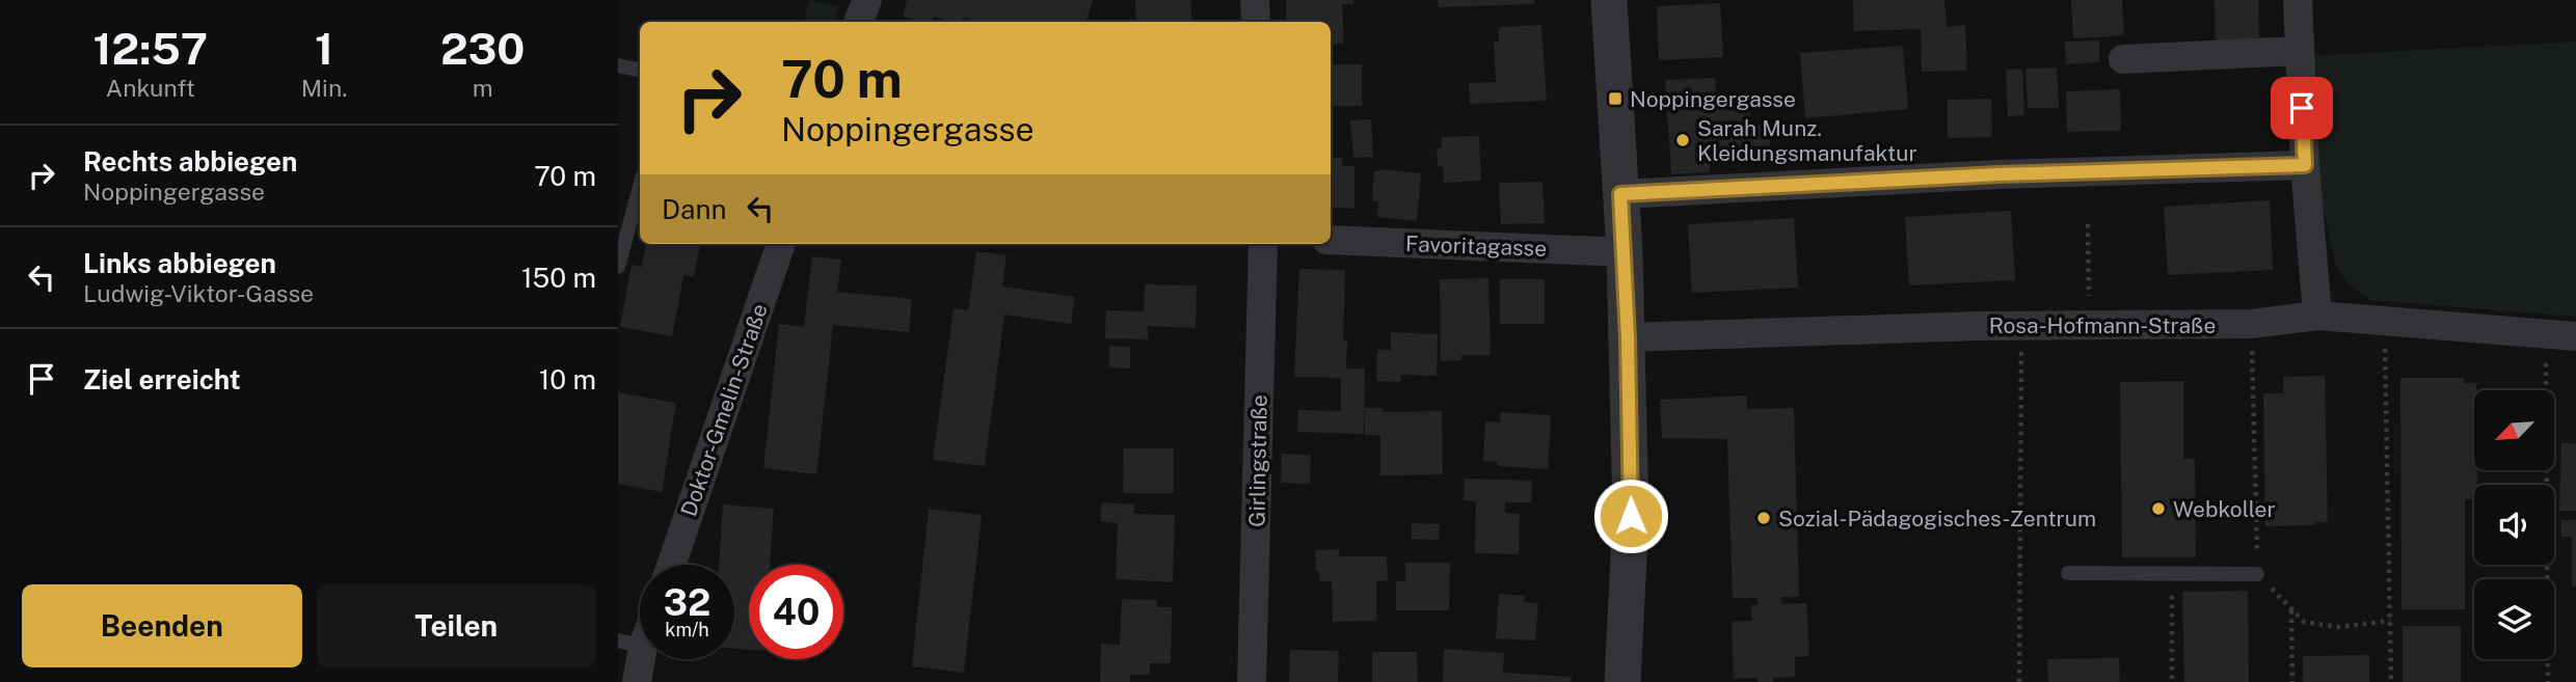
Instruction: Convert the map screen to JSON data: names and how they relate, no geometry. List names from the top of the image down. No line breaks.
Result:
{"streets":{"street":["Favoritagasse","Rosa-Hofmann-Straße","Doktor-Gmelin-Straße","Girlingstraße"]},"places":{"transit":["Noppingergasse"],"other":["Sarah Munz. Kleidungsmanufaktur","Webkoller","Sozial-Pädagogisches-Zentrum"]},"north":"bottom left","page":{"eta":["12:57","Ankunft","1","Min.","230","m"],"turn":["70 m","Noppingergasse"],"list":[{"name":"Rechts abbiegen","note":"Noppingergasse","value":"70 m"},{"name":"Links abbiegen","note":"Ludwig-Viktor-Gasse","value":"150 m"},{"name":"Ziel erreicht","value":"10 m"}],"then":"Dann","speed":"32 km/h","limit":"40","buttons":["Beenden","Teilen"]}}
